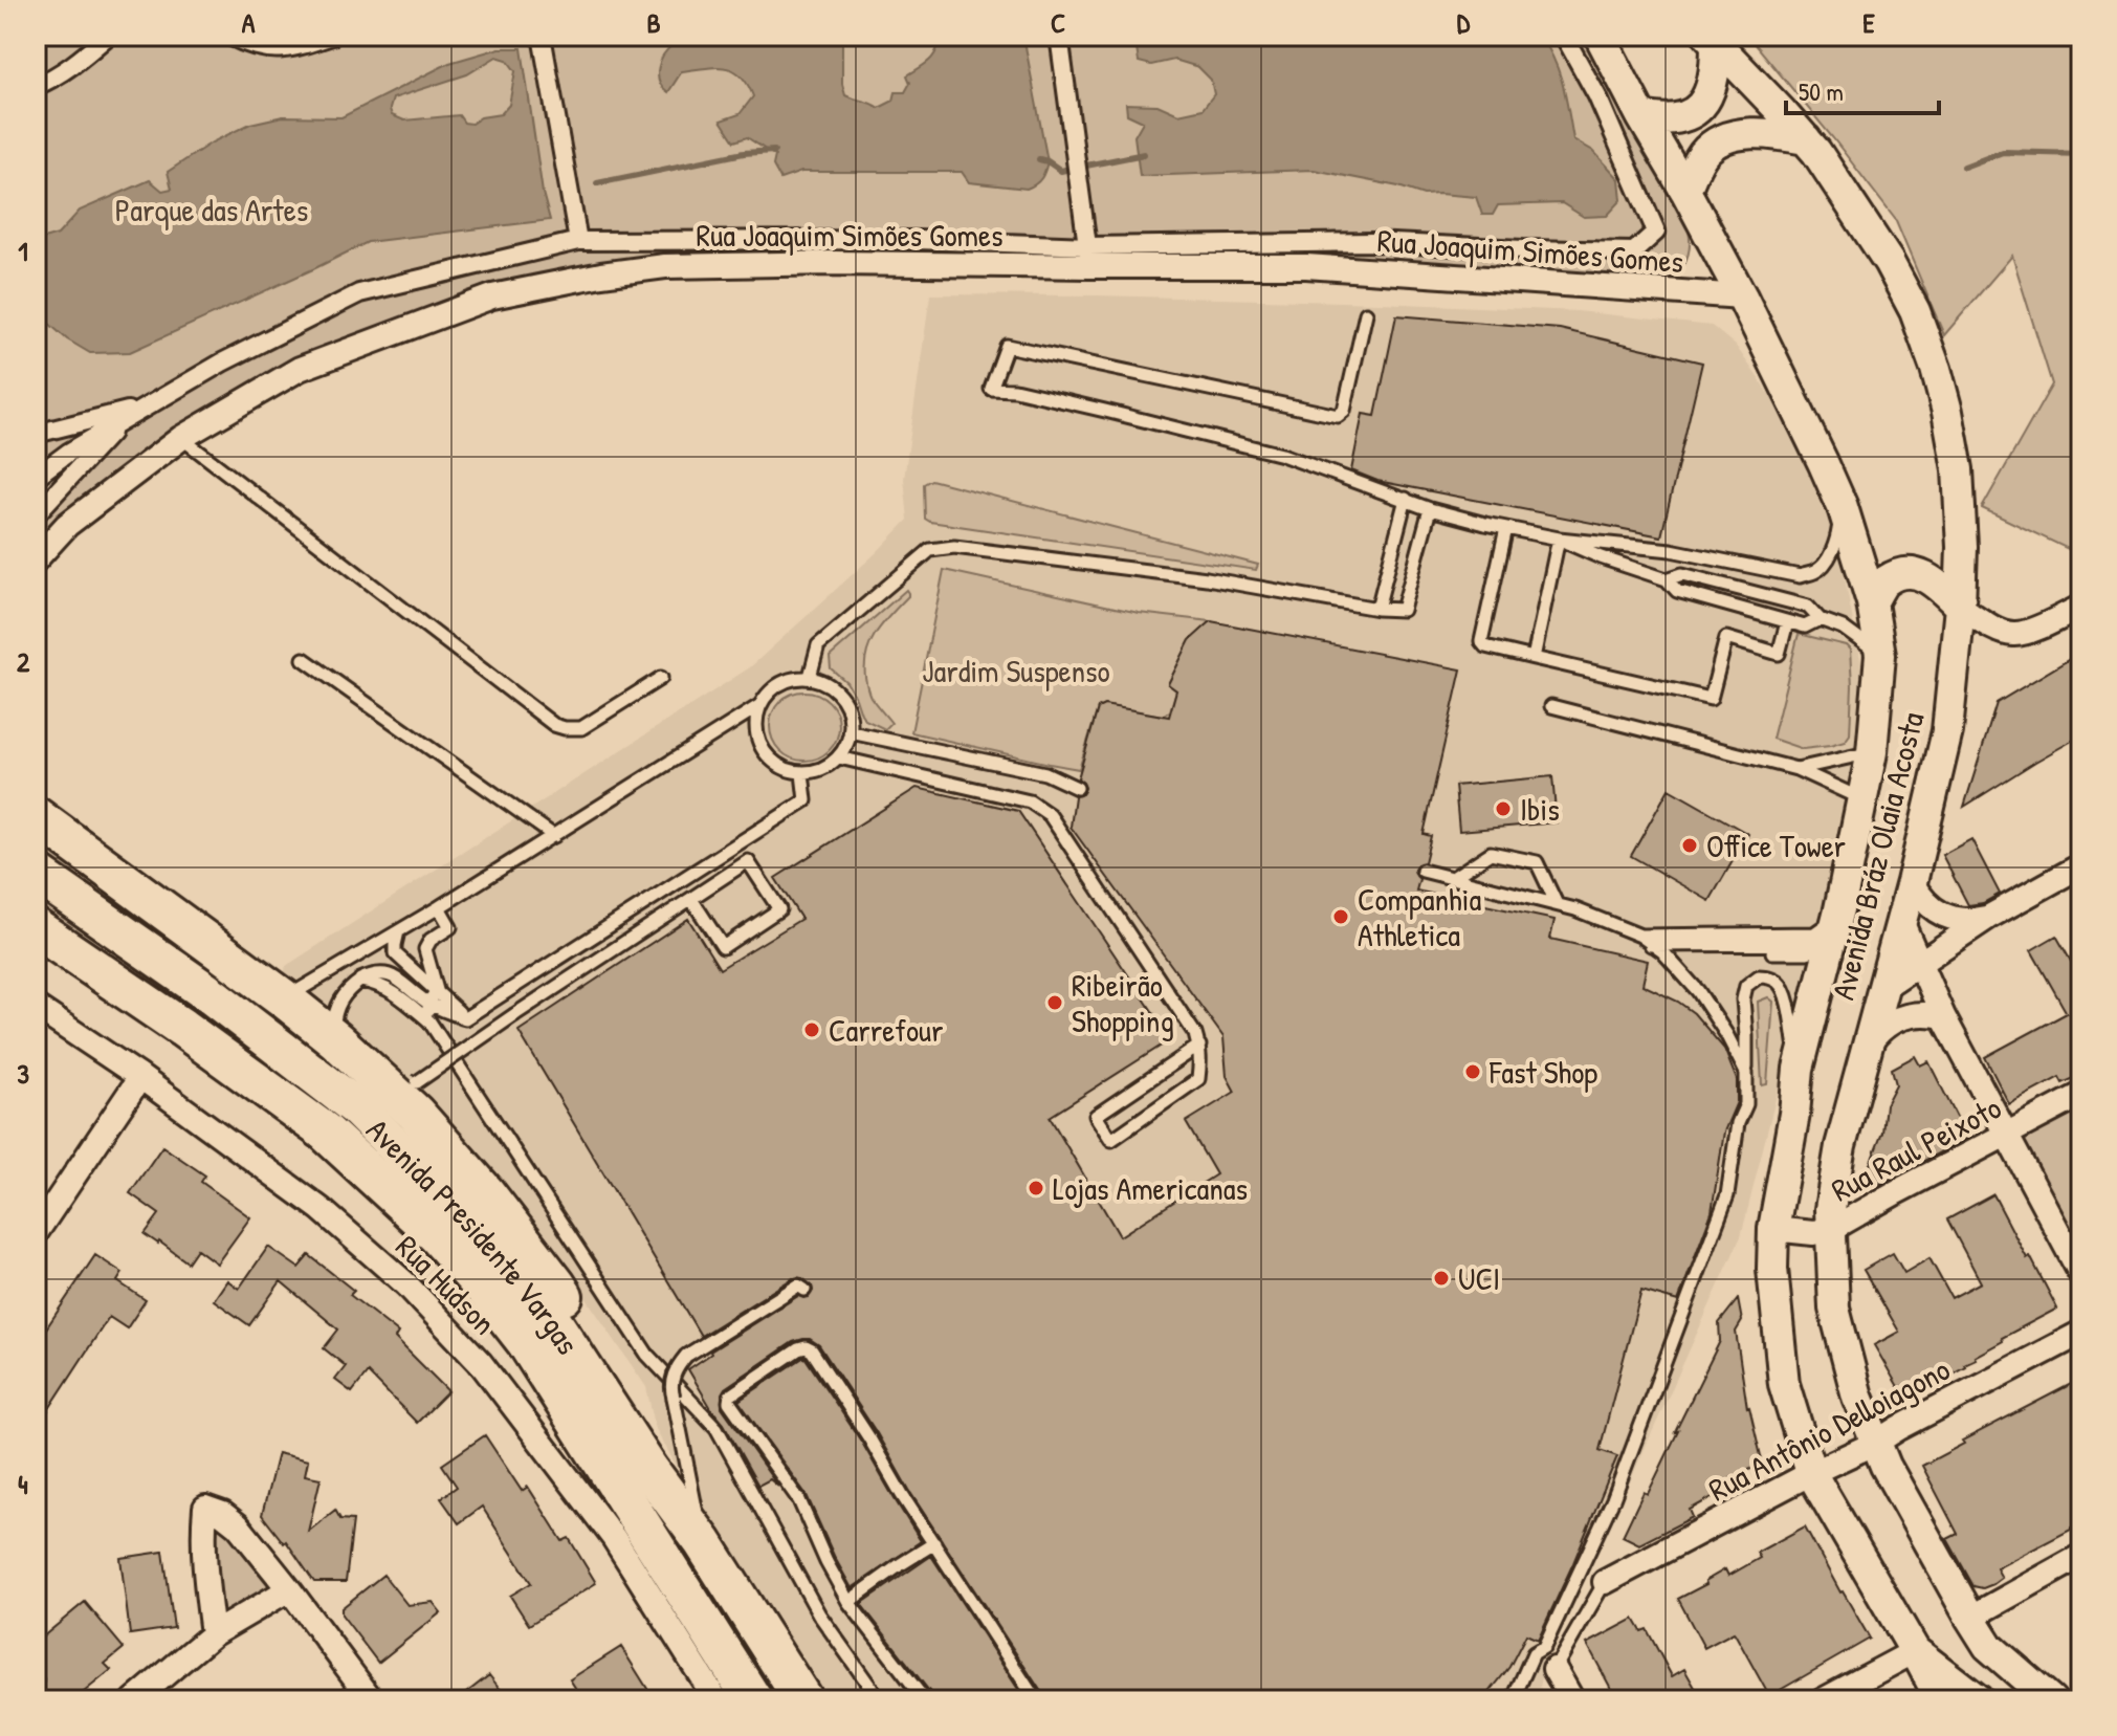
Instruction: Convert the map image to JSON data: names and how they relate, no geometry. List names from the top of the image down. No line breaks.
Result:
{"streets":{"main road":["Avenida Presidente Vargas"],"street":["Rua Joaquim Simões Gomes","Avenida Bráz Olaia Acosta","Rua Raul Peixoto","Rua Hudson","Rua Antônio Delloiagono"]},"crossings":[["Rua Joaquim Simões Gomes","Avenida Bráz Olaia Acosta"],["Avenida Bráz Olaia Acosta","Rua Raul Peixoto"],["Avenida Bráz Olaia Acosta","Rua Antônio Delloiagono"]],"parks":["Parque das Artes","Jardim Suspenso"],"places":["Ibis","Office Tower","Companhia Athletica","Ribeirão Shopping","Carrefour","Fast Shop","Lojas Americanas","UCI"],"scale_bar":"50 m","grid":{"columns":["A","B","C","D","E"],"rows":["1","2","3","4"]}}
